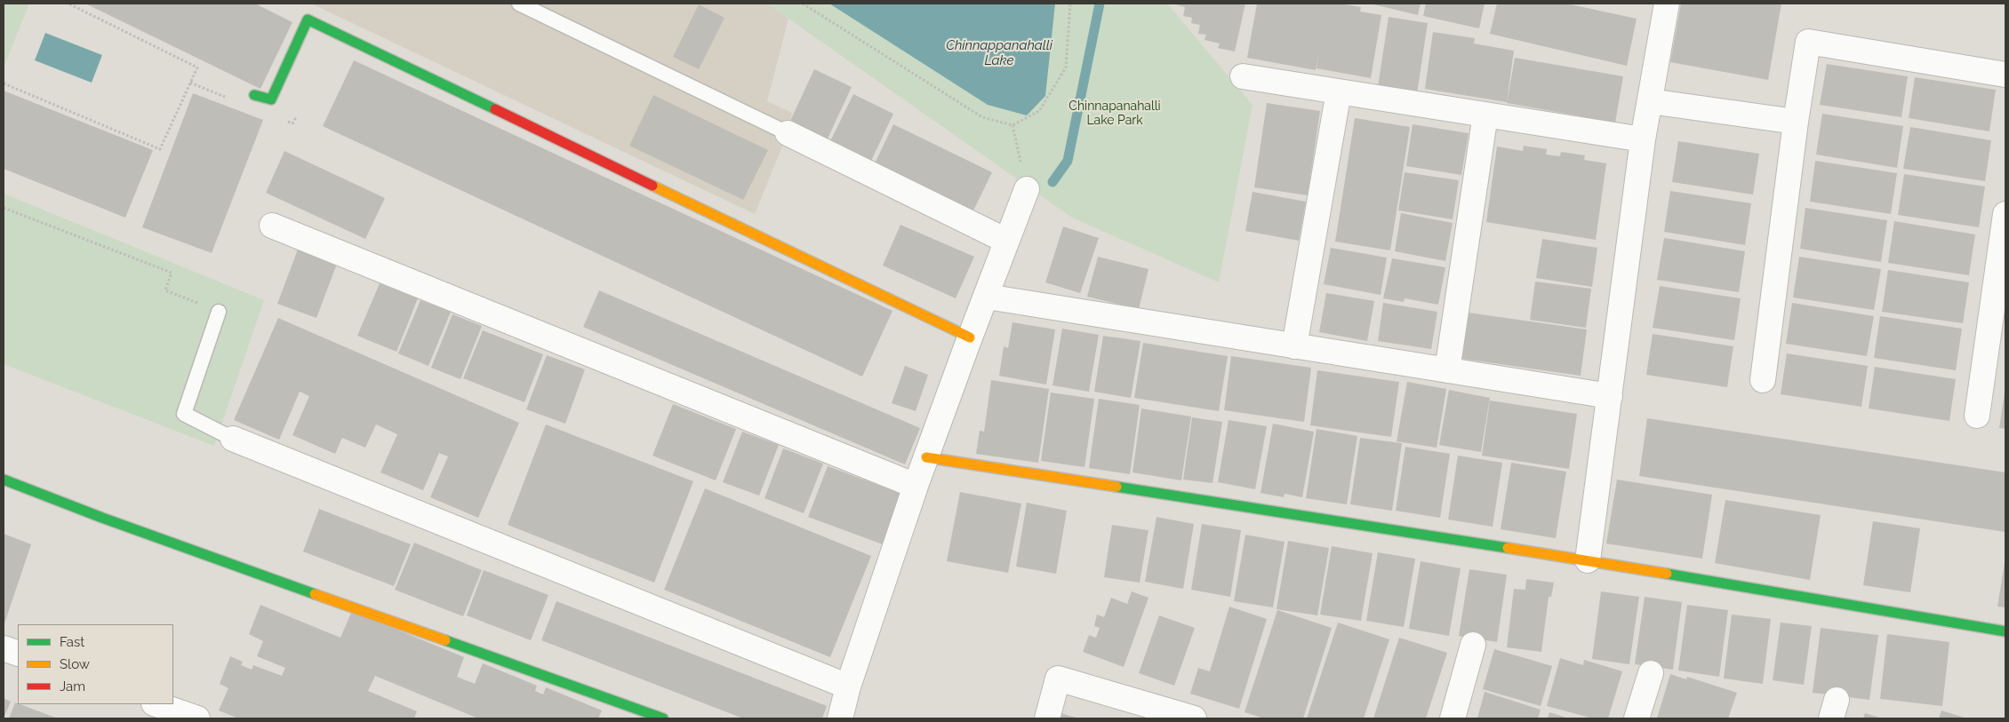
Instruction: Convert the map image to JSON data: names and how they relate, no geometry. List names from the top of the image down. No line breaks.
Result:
{"water":["Chinnappanahalli Lake"],"parks":["Chinnapanahalli Lake Park"],"legend":["Fast","Slow","Jam"]}
